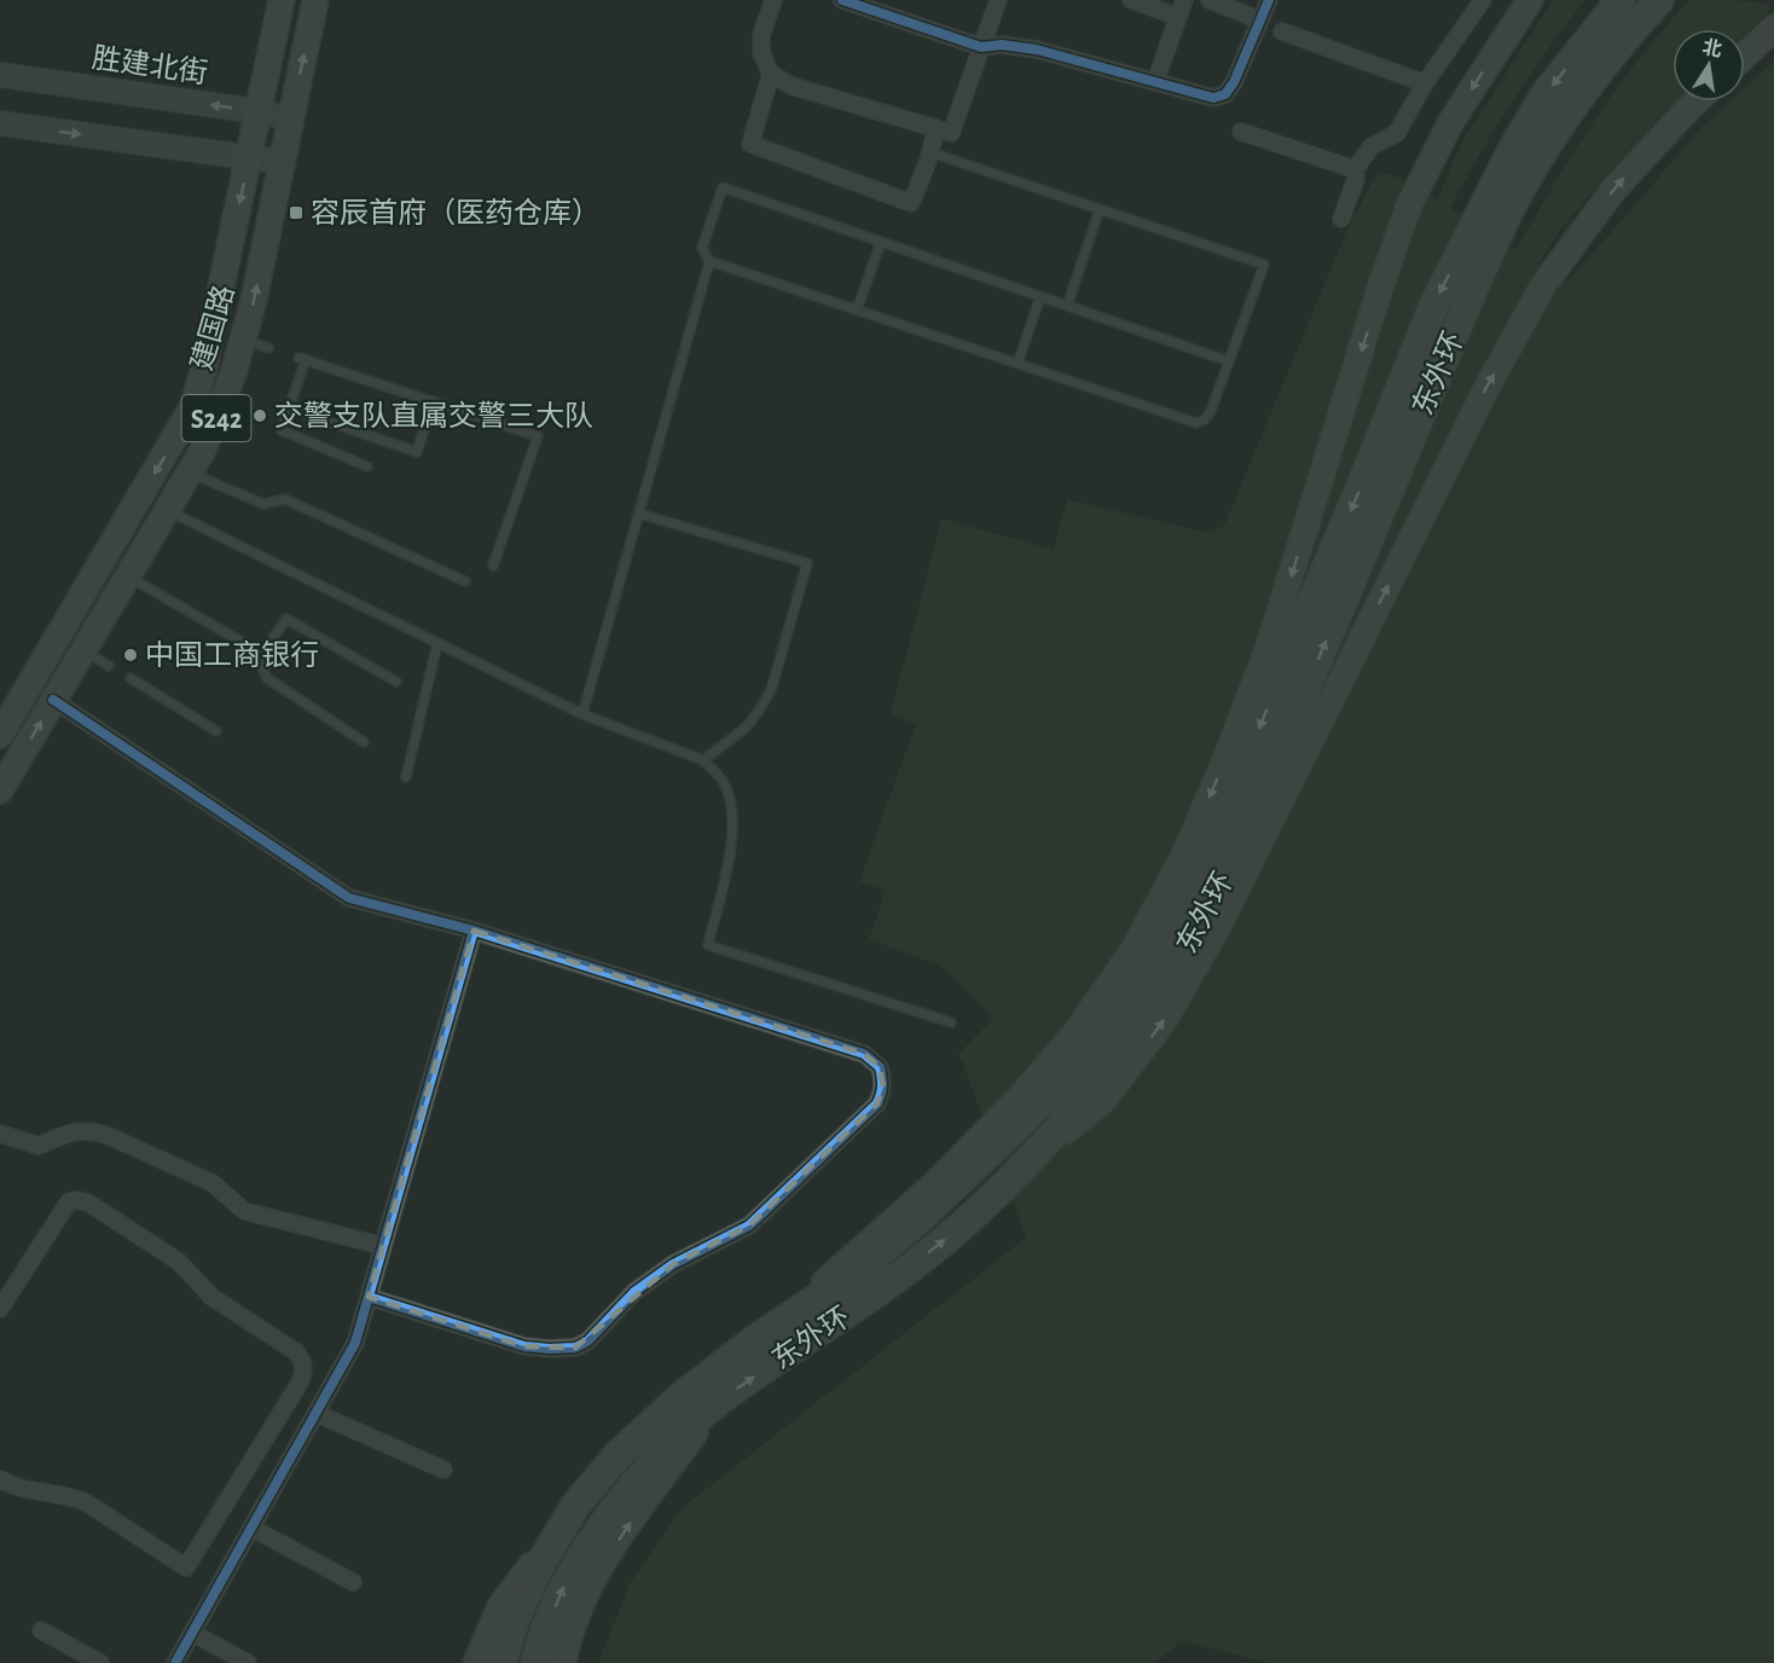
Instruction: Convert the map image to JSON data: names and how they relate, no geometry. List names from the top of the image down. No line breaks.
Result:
{"streets":{"highway":["东外环"],"main road":["胜建北街","建国路","S242"]},"crossings":[["胜建北街","建国路"]],"places":{"transit":["容辰首府（医药仓库）"],"other":["交警支队直属交警三大队","中国工商银行"]},"north":"top"}
